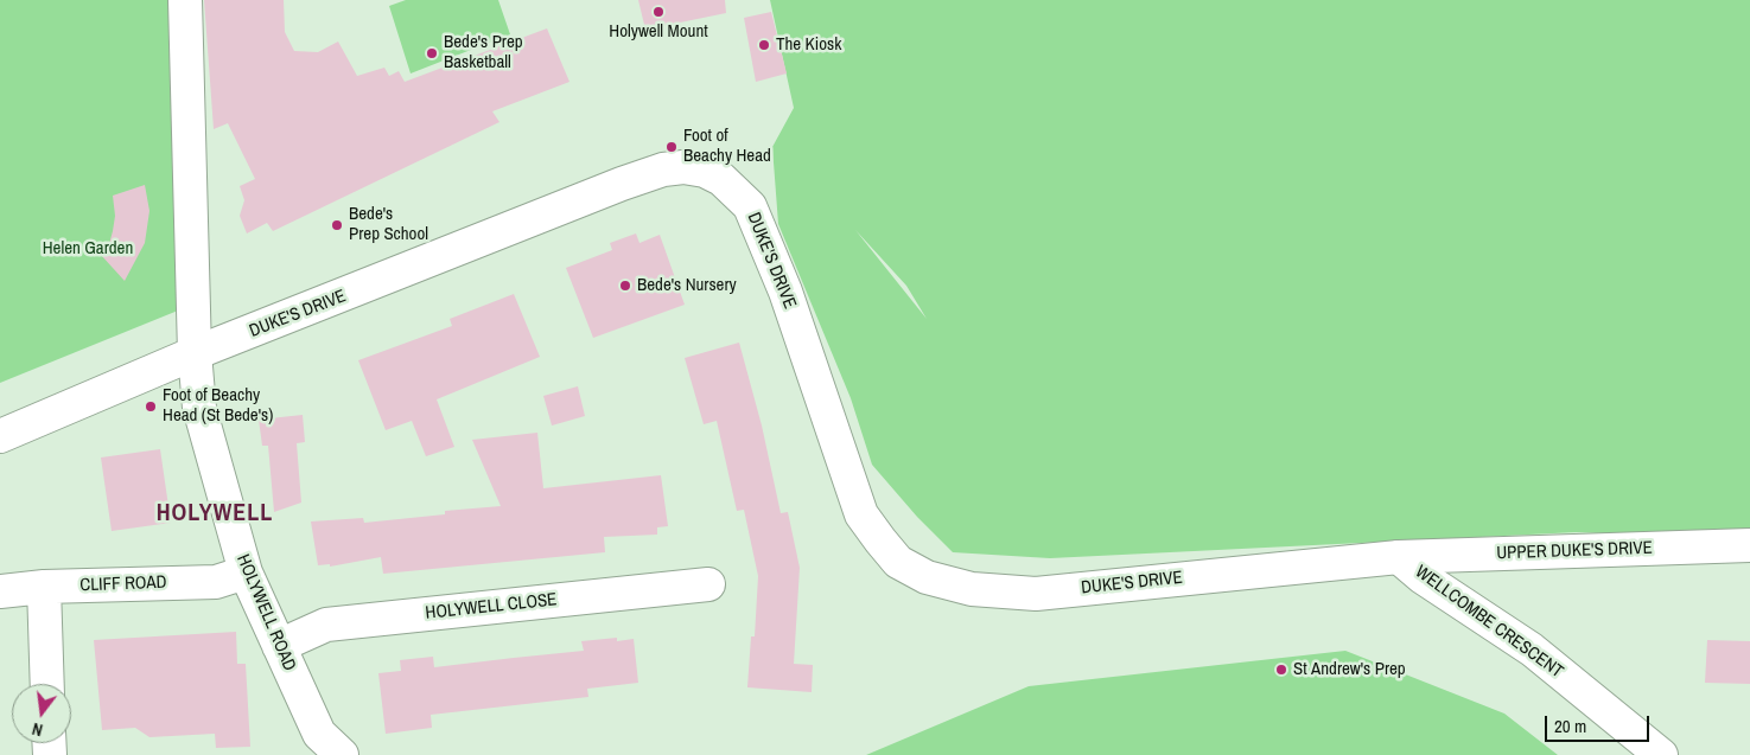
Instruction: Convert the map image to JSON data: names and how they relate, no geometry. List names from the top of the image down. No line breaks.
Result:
{"streets":{"main road":["DUKE'S DRIVE","UPPER DUKE'S DRIVE","CLIFF ROAD","HOLYWELL CLOSE","HOLYWELL ROAD","WELLCOMBE CRESCENT"]},"crossings":[["DUKE'S DRIVE","UPPER DUKE'S DRIVE"],["DUKE'S DRIVE","HOLYWELL ROAD"],["DUKE'S DRIVE","WELLCOMBE CRESCENT"],["UPPER DUKE'S DRIVE","WELLCOMBE CRESCENT"],["CLIFF ROAD","HOLYWELL ROAD"],["HOLYWELL CLOSE","HOLYWELL ROAD"]],"districts":["HOLYWELL"],"parks":["Helen Garden"],"places":["Holywell Mount","The Kiosk","Bede's Prep Basketball","Foot of Beachy Head","Bede's Prep School","Bede's Nursery","Foot of Beachy Head (St Bede's)","St Andrew's Prep"],"scale_bar":"20 m","north":"bottom"}
